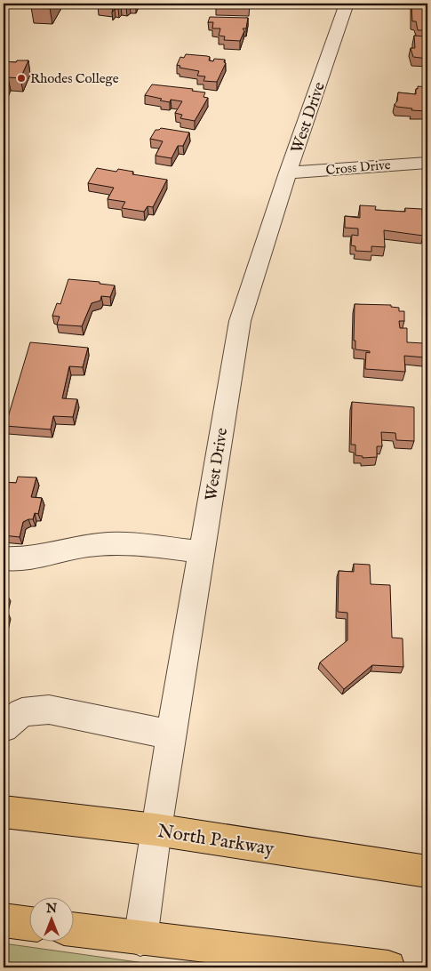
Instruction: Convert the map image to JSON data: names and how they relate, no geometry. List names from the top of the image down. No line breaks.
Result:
{"streets":{"main road":["North Parkway"],"street":["West Drive","Cross Drive"]},"crossings":[["West Drive","Cross Drive"],["West Drive","North Parkway"]],"places":["Rhodes College"],"north":"top"}
